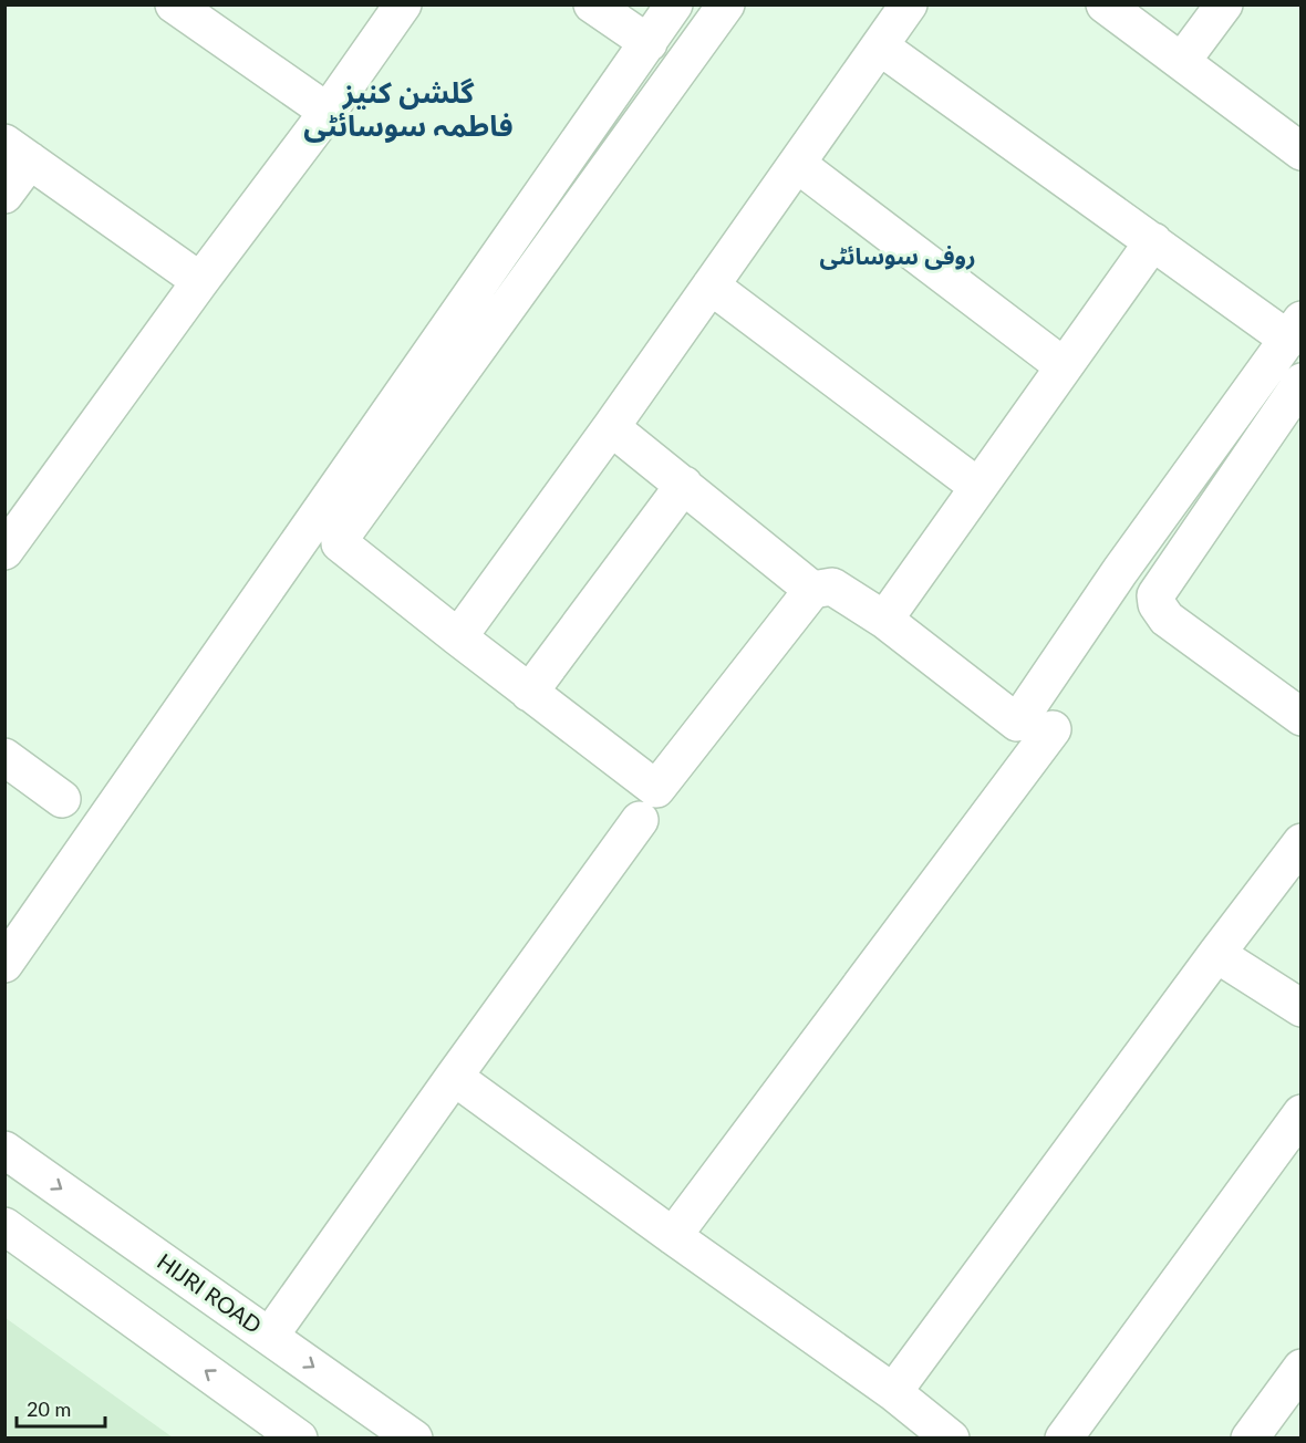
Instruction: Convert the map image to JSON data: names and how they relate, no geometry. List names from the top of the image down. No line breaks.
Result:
{"streets":{"street":["HIJRI ROAD"]},"districts":["گلشن کنیز فاطمہ سوسائٹی","روفی سوسائٹی"],"scale_bar":"20 m"}
